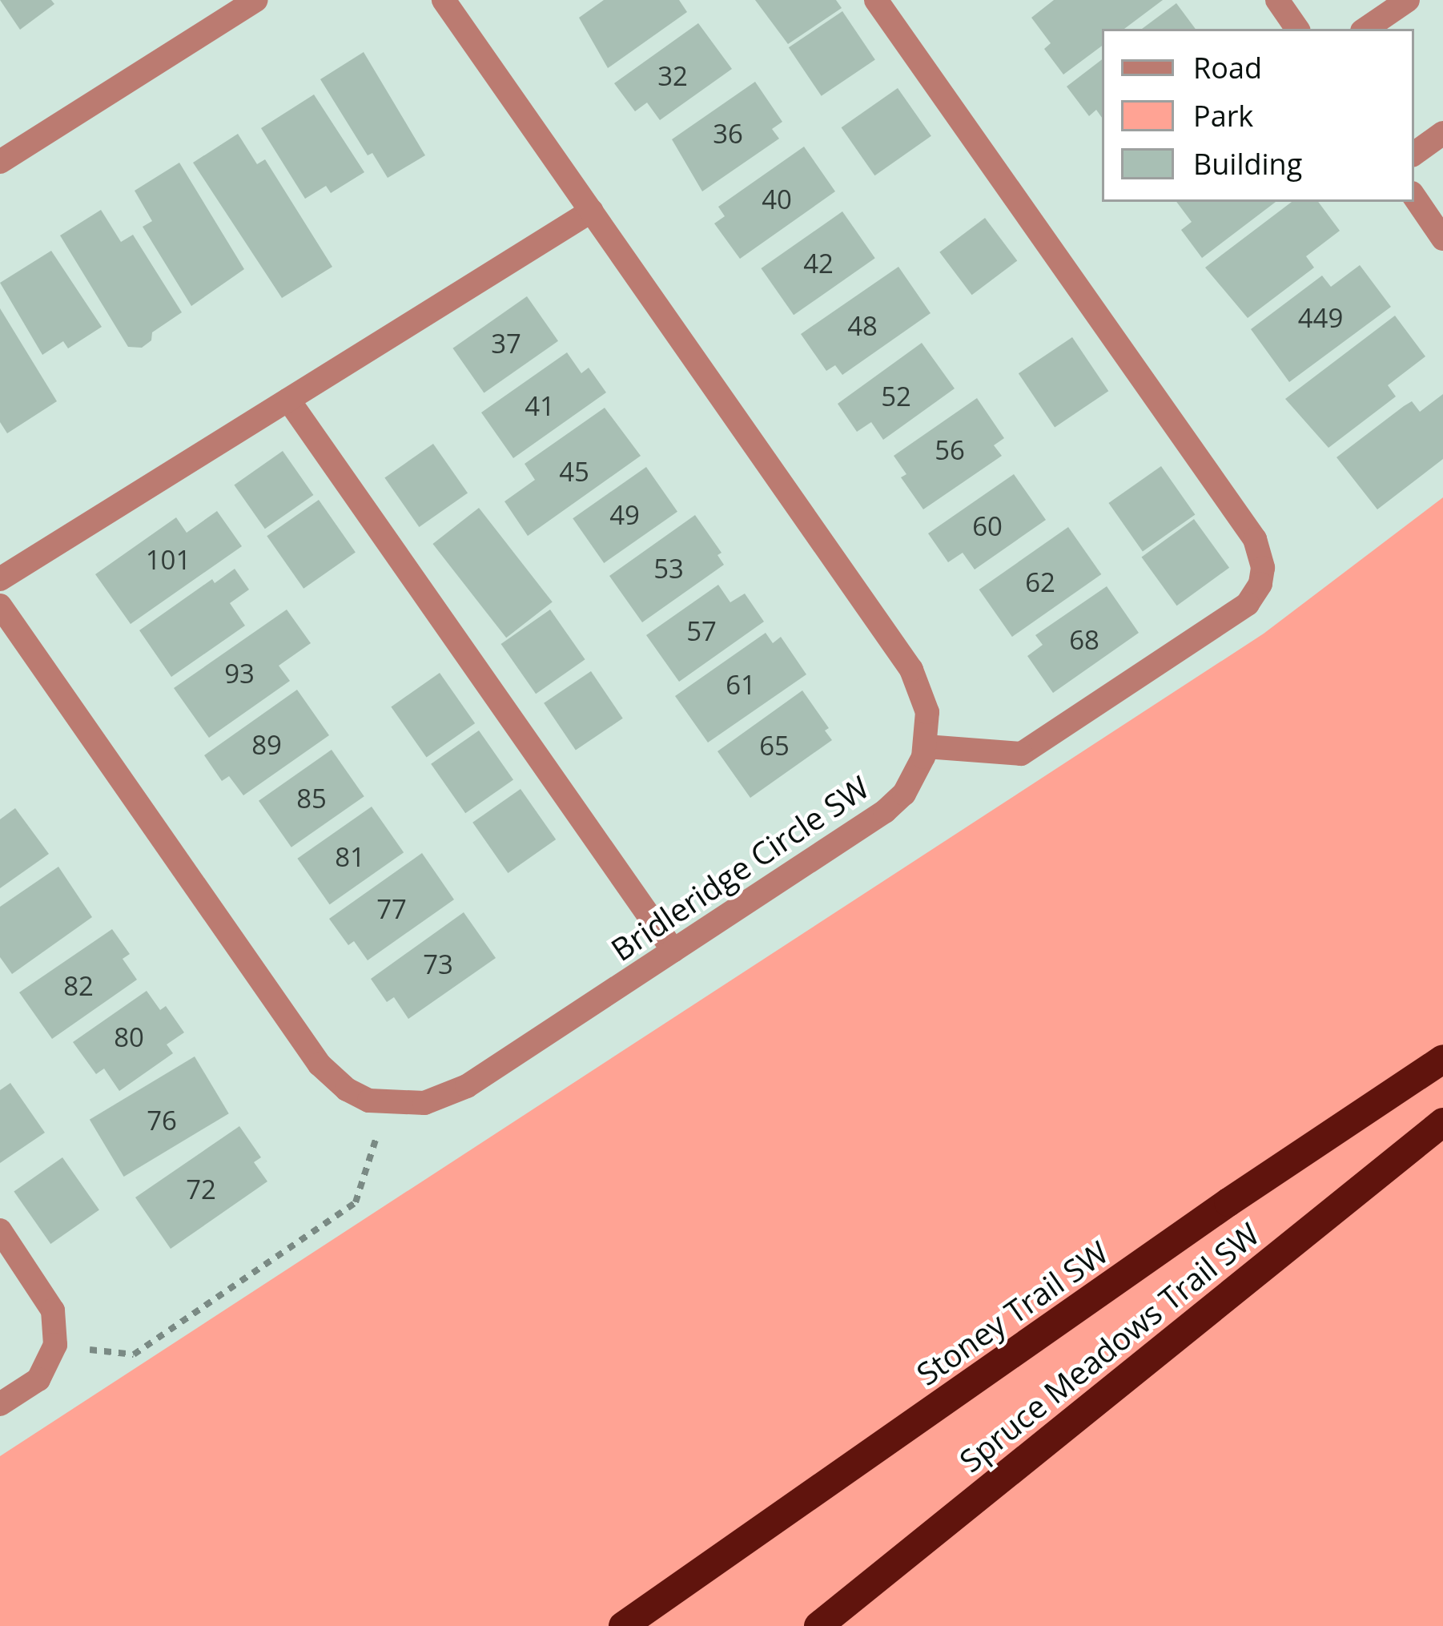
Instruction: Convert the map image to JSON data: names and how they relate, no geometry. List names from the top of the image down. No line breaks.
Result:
{"streets":{"highway":["Stoney Trail SW","Spruce Meadows Trail SW"],"street":["Bridleridge Circle SW"]},"house_numbers":["32","36","40","42","449","48","37","52","41","56","45","49","60","101","53","62","57","68","93","61","89","65","85","81","77","73","82","80","76","72"],"legend":["Road","Park","Building"]}
